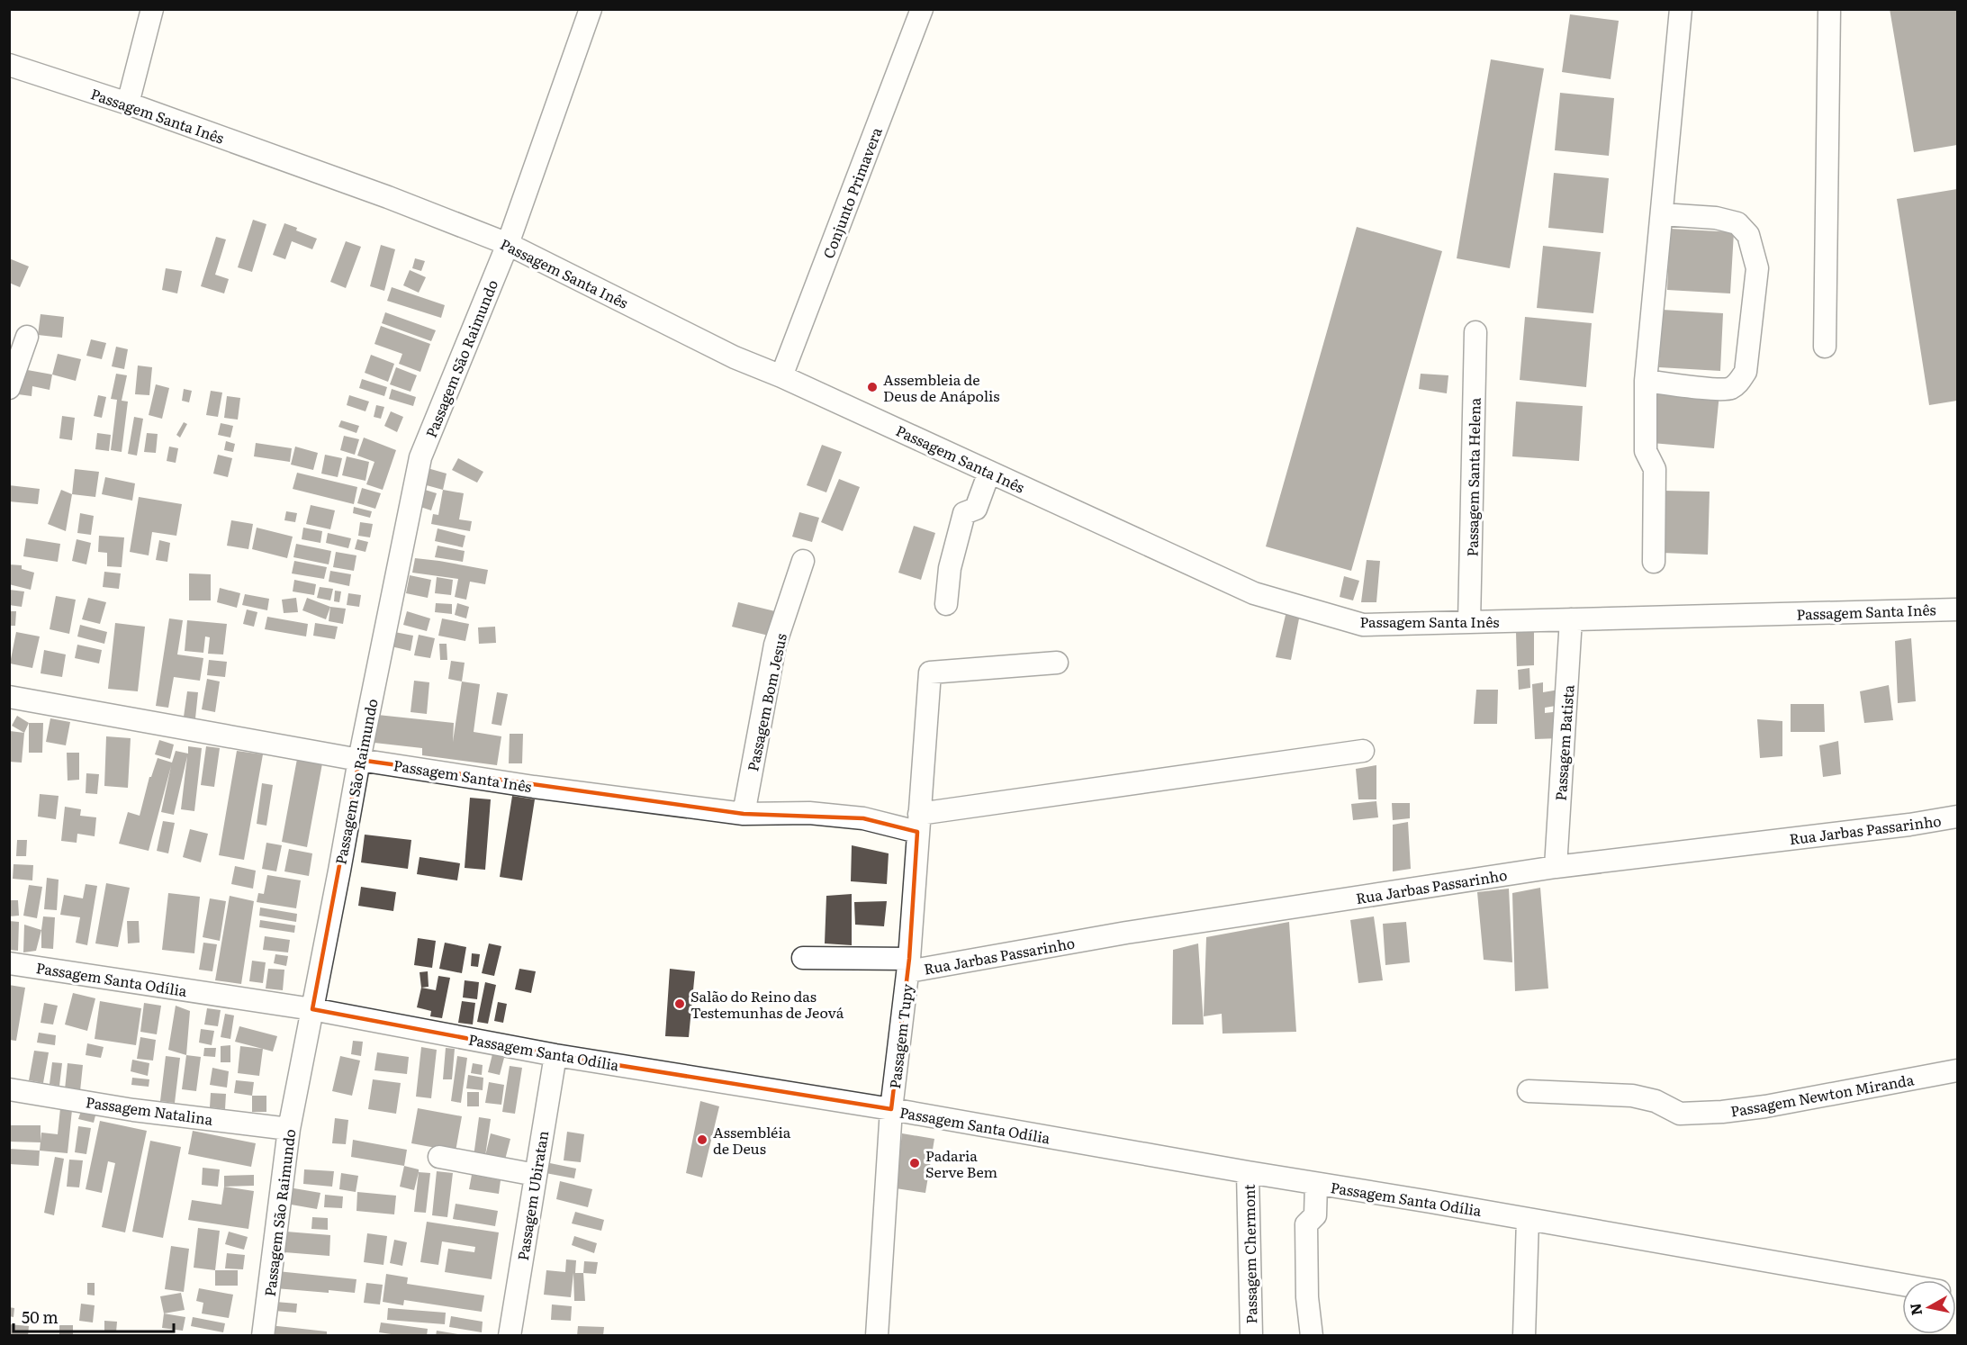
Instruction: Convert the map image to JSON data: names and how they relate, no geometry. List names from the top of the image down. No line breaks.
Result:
{"streets":{"street":["Passagem Santa Inês","Conjunto Primavera","Passagem São Raimundo","Passagem Santa Helena","Passagem Bom Jesus","Passagem Batista","Rua Jarbas Passarinho","Passagem Santa Odília","Passagem Tupy","Passagem Newton Miranda","Passagem Natalina","Passagem Ubiratan","Passagem Chermont"]},"crossings":[["Passagem Santa Inês","Conjunto Primavera"],["Passagem Santa Inês","Passagem São Raimundo"],["Passagem Santa Inês","Passagem Santa Helena"],["Passagem Santa Inês","Passagem Bom Jesus"],["Passagem Santa Inês","Passagem Batista"],["Passagem Santa Inês","Passagem Tupy"],["Passagem São Raimundo","Passagem Santa Odília"],["Passagem São Raimundo","Passagem Natalina"],["Passagem Batista","Rua Jarbas Passarinho"],["Rua Jarbas Passarinho","Passagem Tupy"],["Passagem Santa Odília","Passagem Tupy"],["Passagem Santa Odília","Passagem Ubiratan"],["Passagem Santa Odília","Passagem Chermont"]],"places":["Assembleia de Deus de Anápolis","Salão do Reino das Testemunhas de Jeová","Assembléia de Deus","Padaria Serve Bem"],"scale_bar":"50 m","north":"left"}
